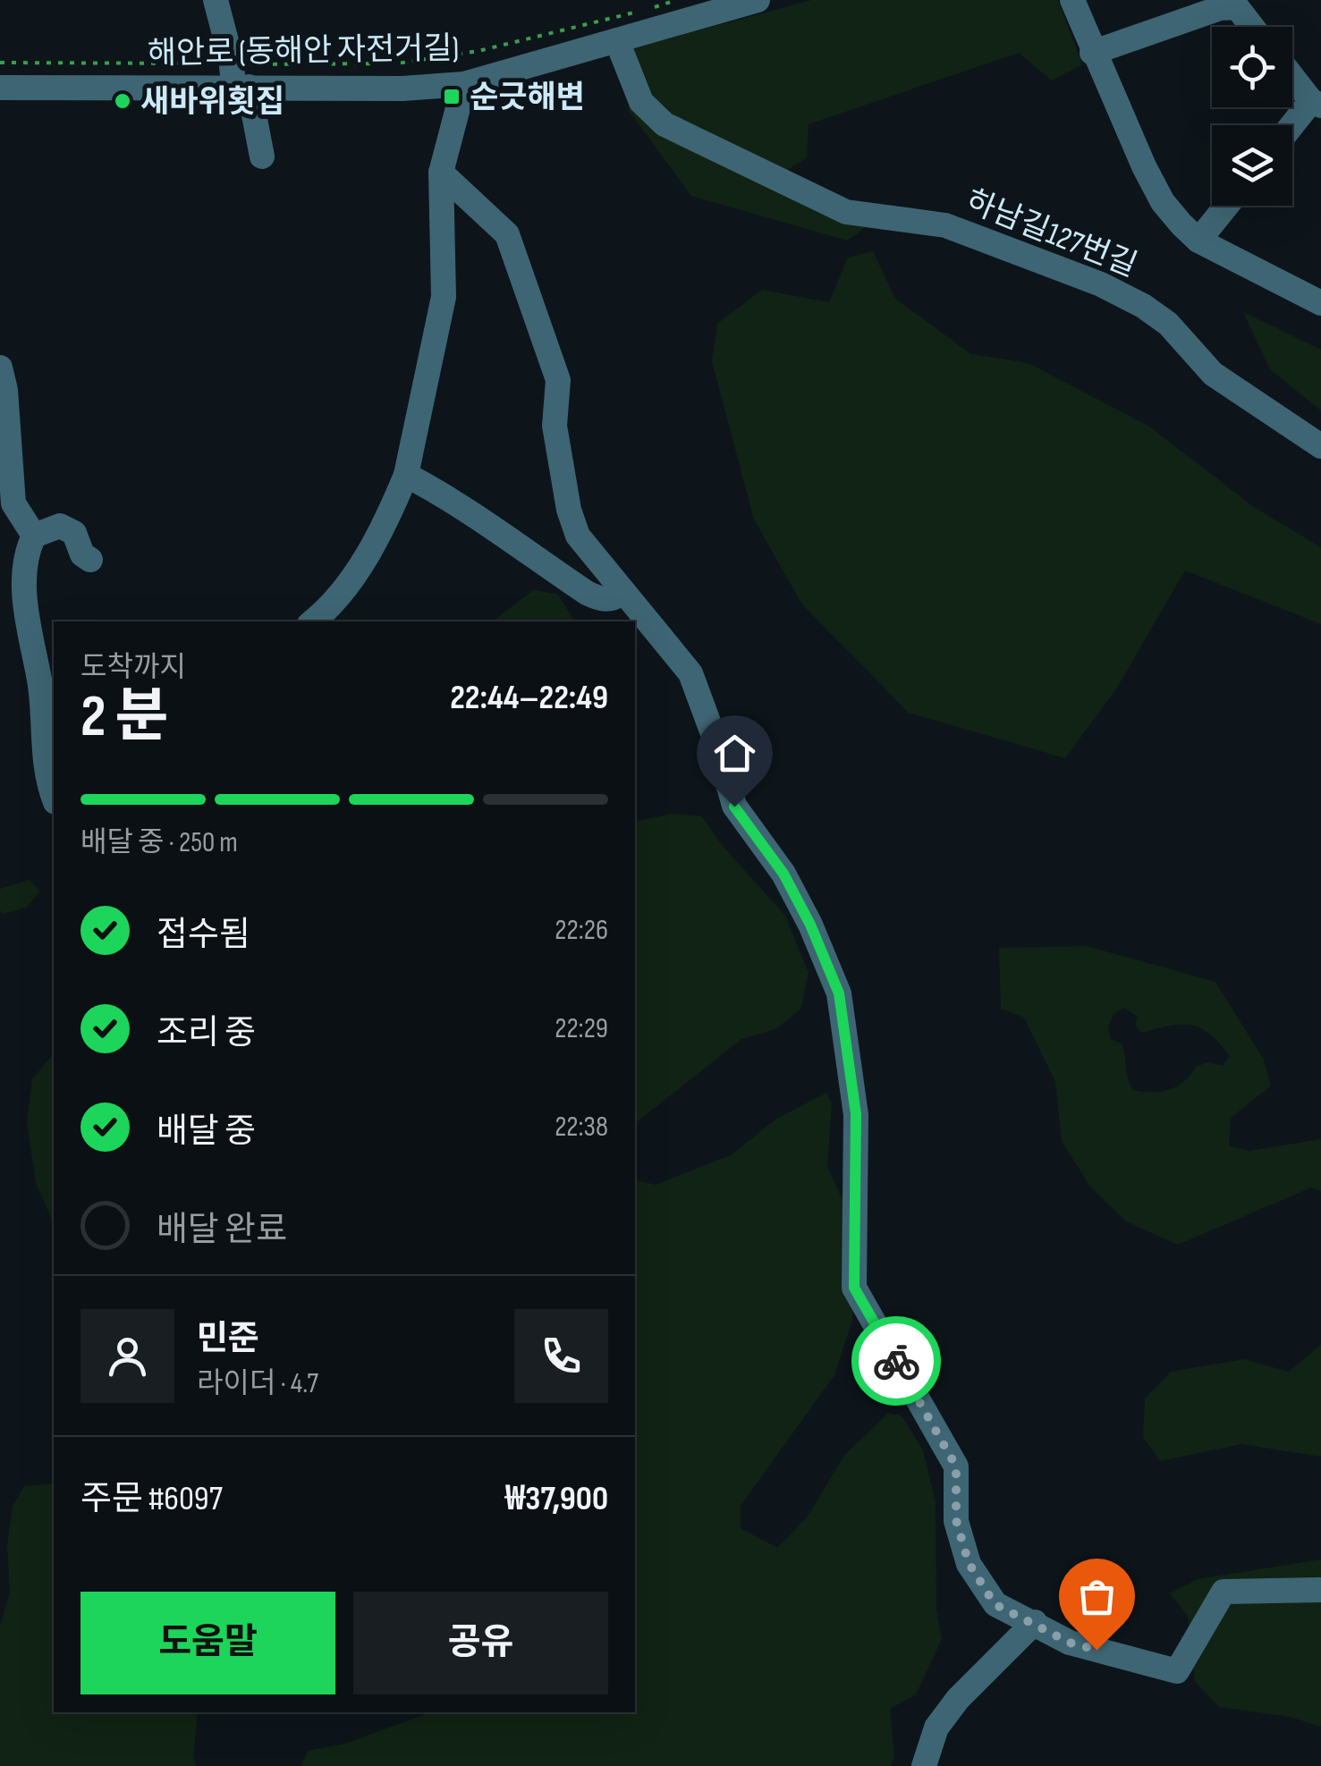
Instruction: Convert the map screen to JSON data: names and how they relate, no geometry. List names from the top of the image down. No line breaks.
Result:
{"streets":{"street":["해안로 (동해안 자전거길)","하남길127번길"]},"crossings":[["해안로 (동해안 자전거길)","하남길127번길"]],"places":{"transit":["순긋해변"],"other":["새바위횟집"]},"page":{"heading":["2 분","도착까지","22:44–22:49"],"panel":["민준","라이더 · 4.7","주문 #6097","₩37,900"],"bar":"배달 중 · 250 m","list":[["접수됨","22:26"],["조리 중","22:29"],["배달 중","22:38"],"배달 완료"],"buttons":["도움말","공유"]}}
